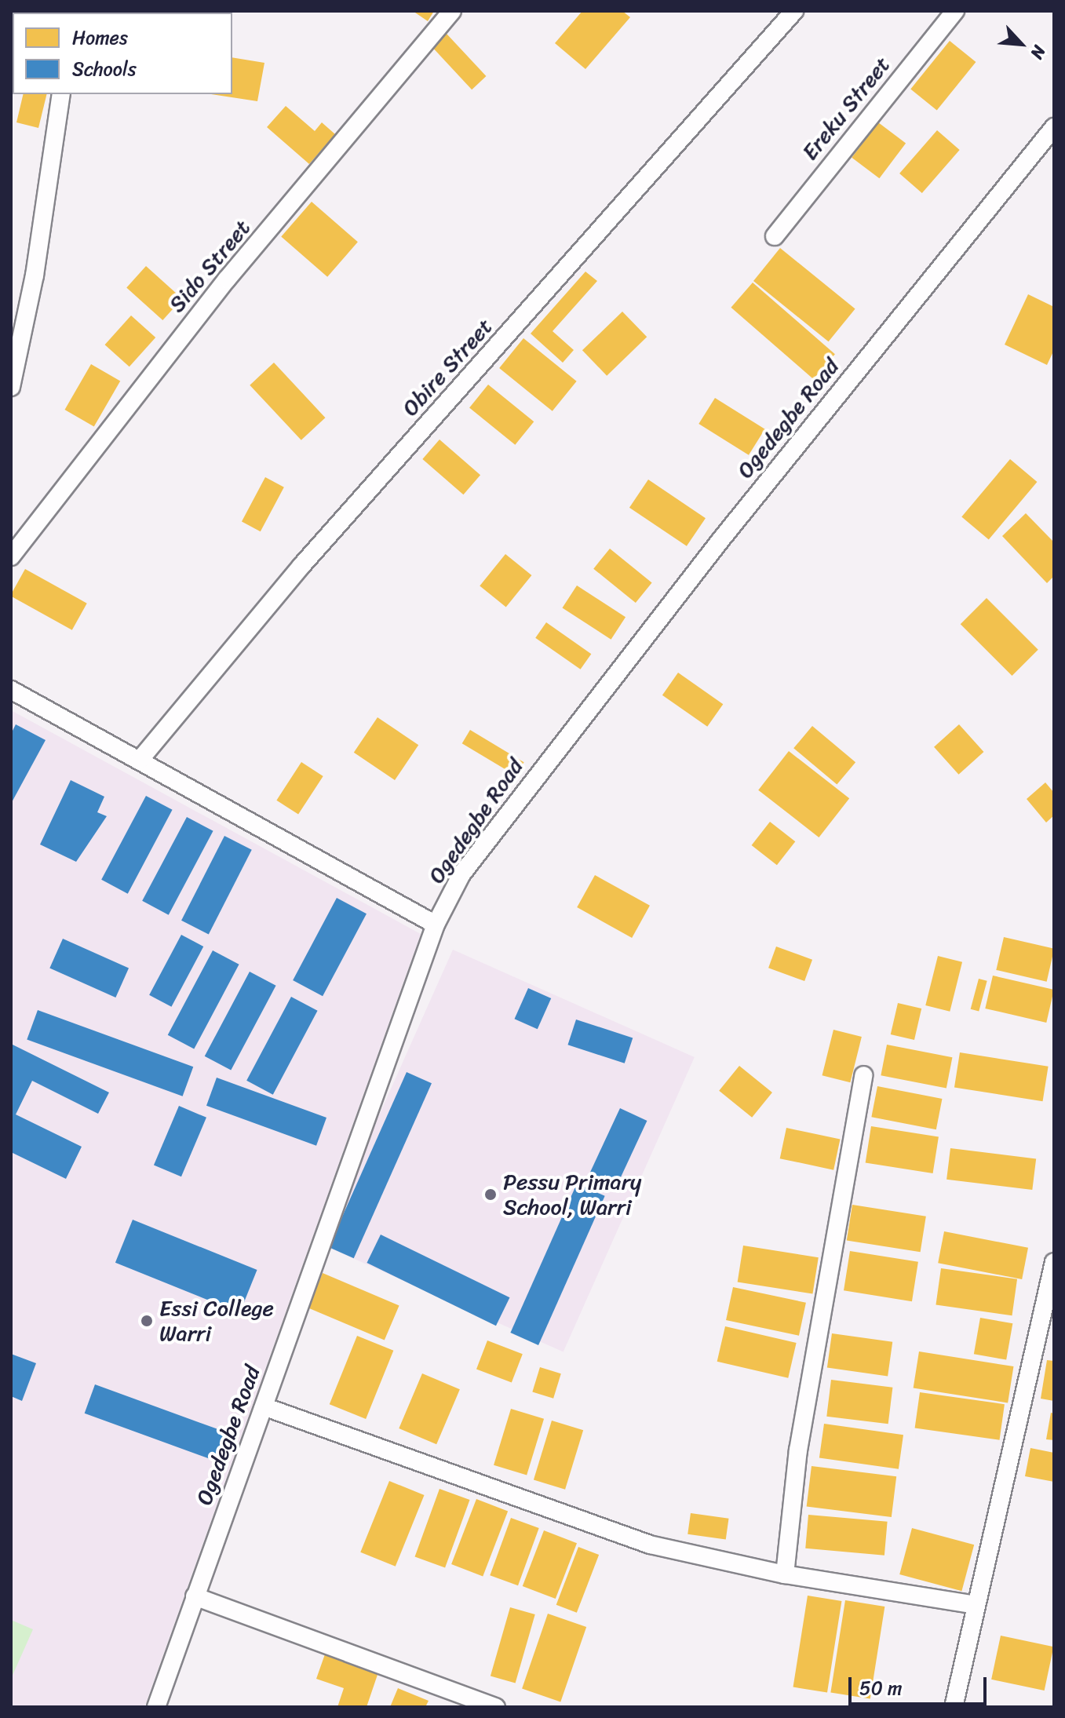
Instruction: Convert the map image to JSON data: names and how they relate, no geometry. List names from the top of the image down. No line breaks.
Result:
{"streets":{"street":["Ereku Street","Sido Street","Obire Street","Ogedegbe Road"]},"places":["Pessu Primary School, Warri","Essi College Warri"],"legend":["Homes","Schools"],"scale_bar":"50 m","north":"bottom right"}
